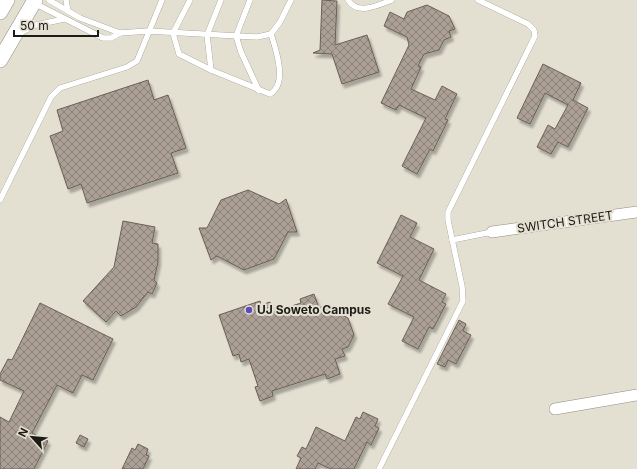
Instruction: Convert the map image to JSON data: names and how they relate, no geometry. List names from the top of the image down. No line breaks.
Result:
{"streets":{"street":["SWITCH STREET"]},"places":["UJ Soweto Campus"],"scale_bar":"50 m","north":"top left"}
